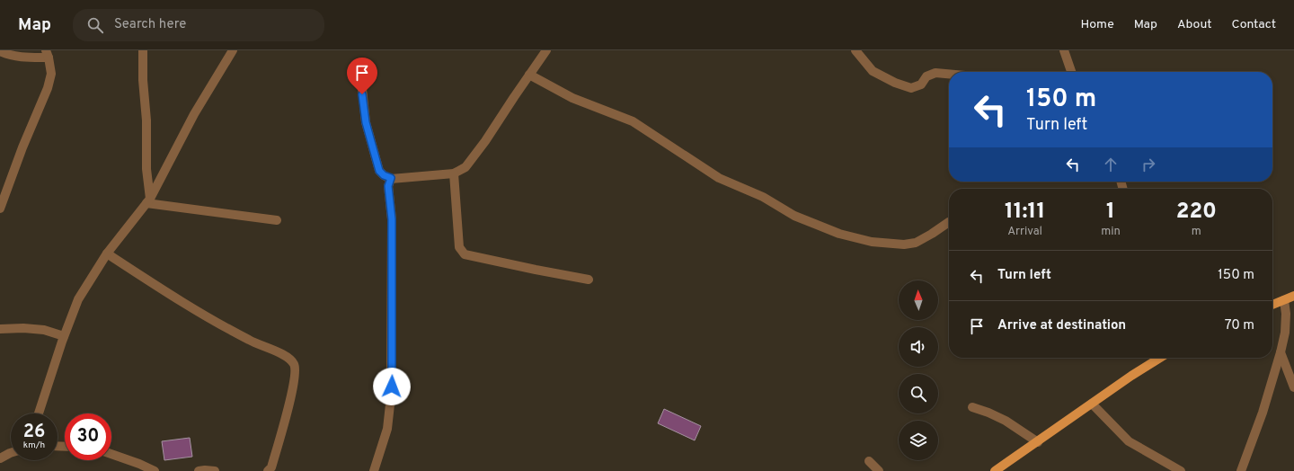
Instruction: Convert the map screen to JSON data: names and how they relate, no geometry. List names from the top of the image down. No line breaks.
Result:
{"north":"top","page":{"header":"Map","search":"Search here","nav":["Home","Map","About","Contact"],"turn":["150 m","Turn left"],"eta":["11:11","Arrival","1","min","220","m"],"list":[{"name":"Turn left","value":"150 m"},{"name":"Arrive at destination","value":"70 m"}],"speed":"26 km/h","limit":"30"}}
